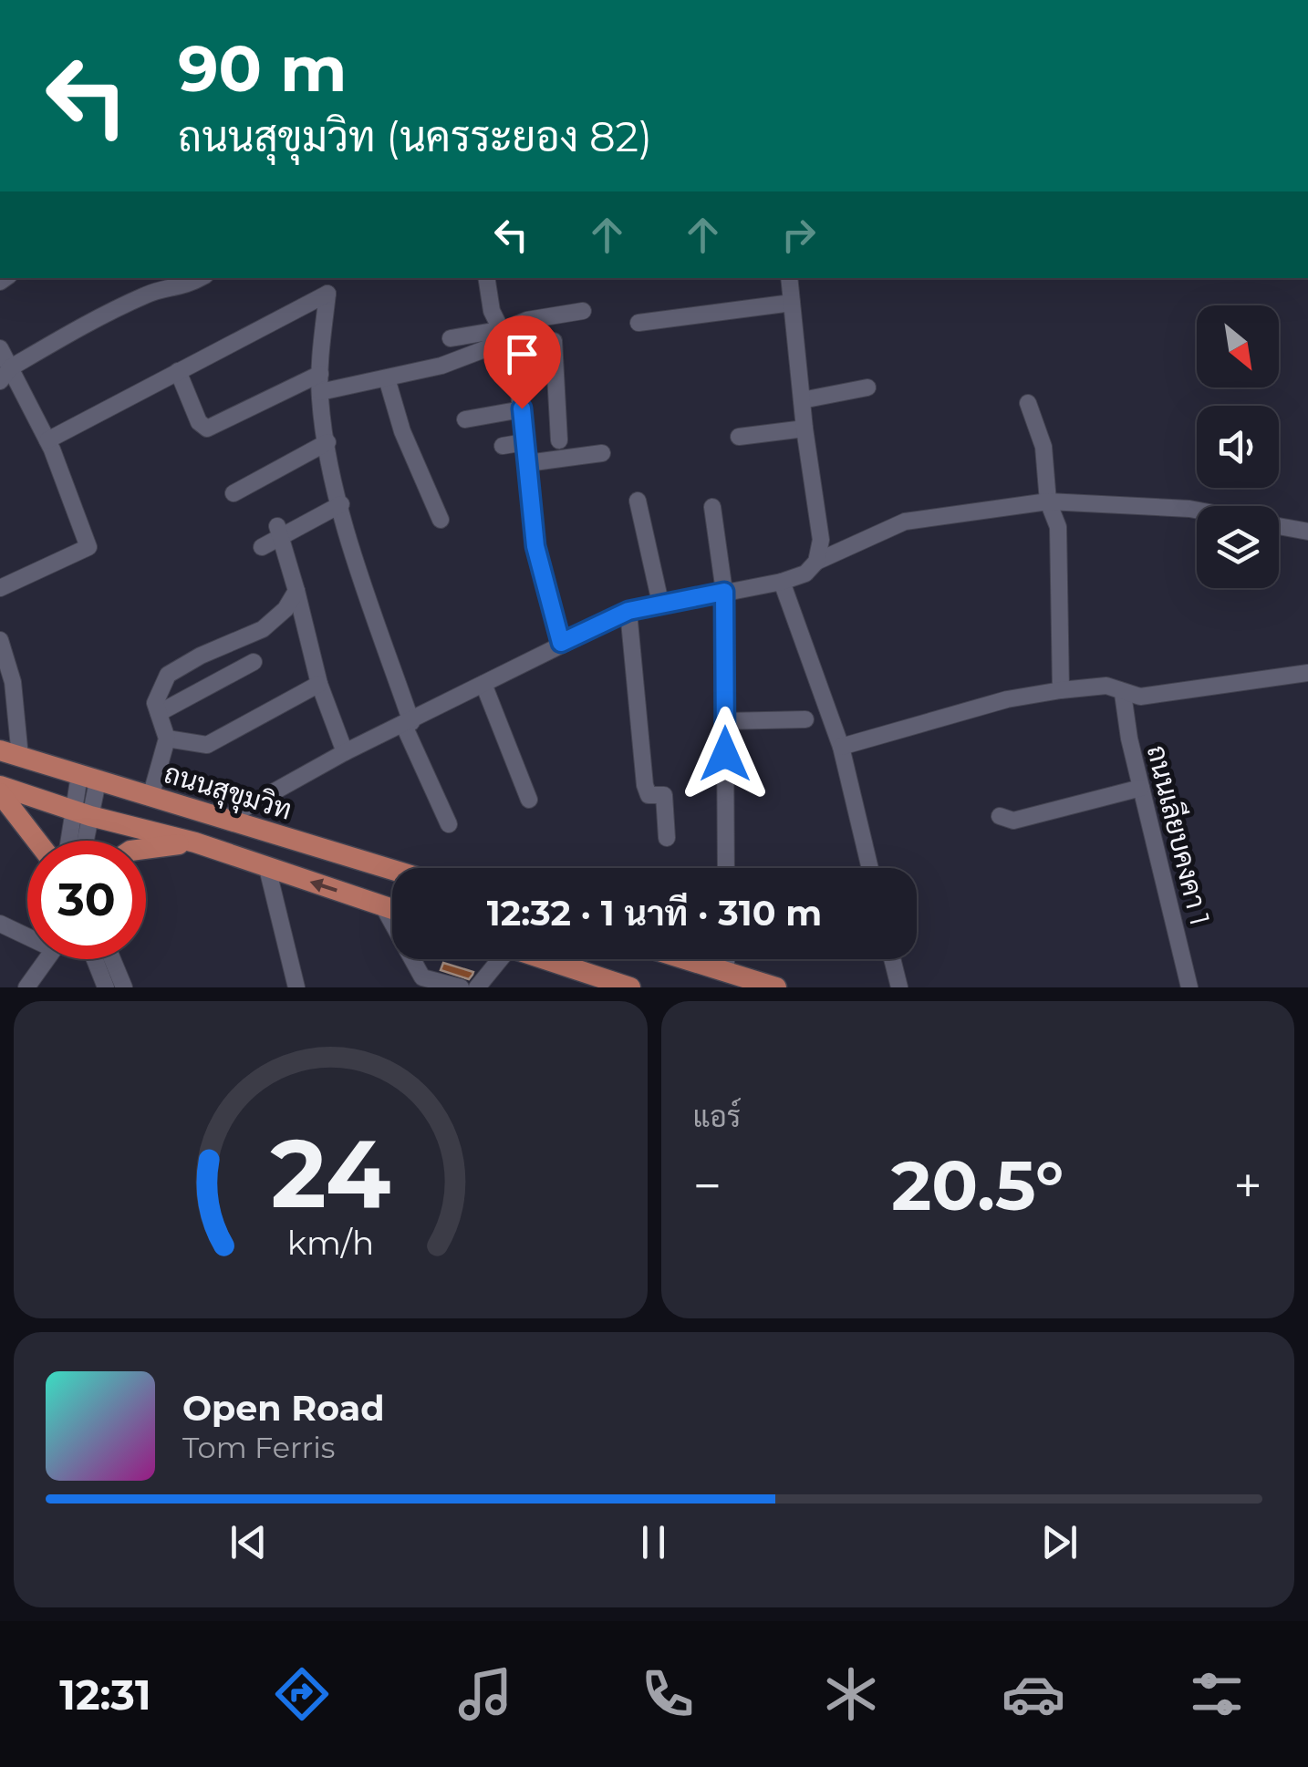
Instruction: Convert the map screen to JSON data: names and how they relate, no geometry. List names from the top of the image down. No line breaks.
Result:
{"streets":{"main road":["ถนนสุขุมวิท"],"street":["ถนนเลียบคงคา 1"]},"north":"bottom right","page":{"turn":["90 m","ถนนสุขุมวิท (นครระยอง 82)"],"limit":"30","trip":"12:32 · 1 นาที · 310 m","tile":"แอร์","heat":["−","20.5°","+"],"song":["Open Road","Tom Ferris"],"tabs":"12:31","gauge":["24","km/h"]}}
